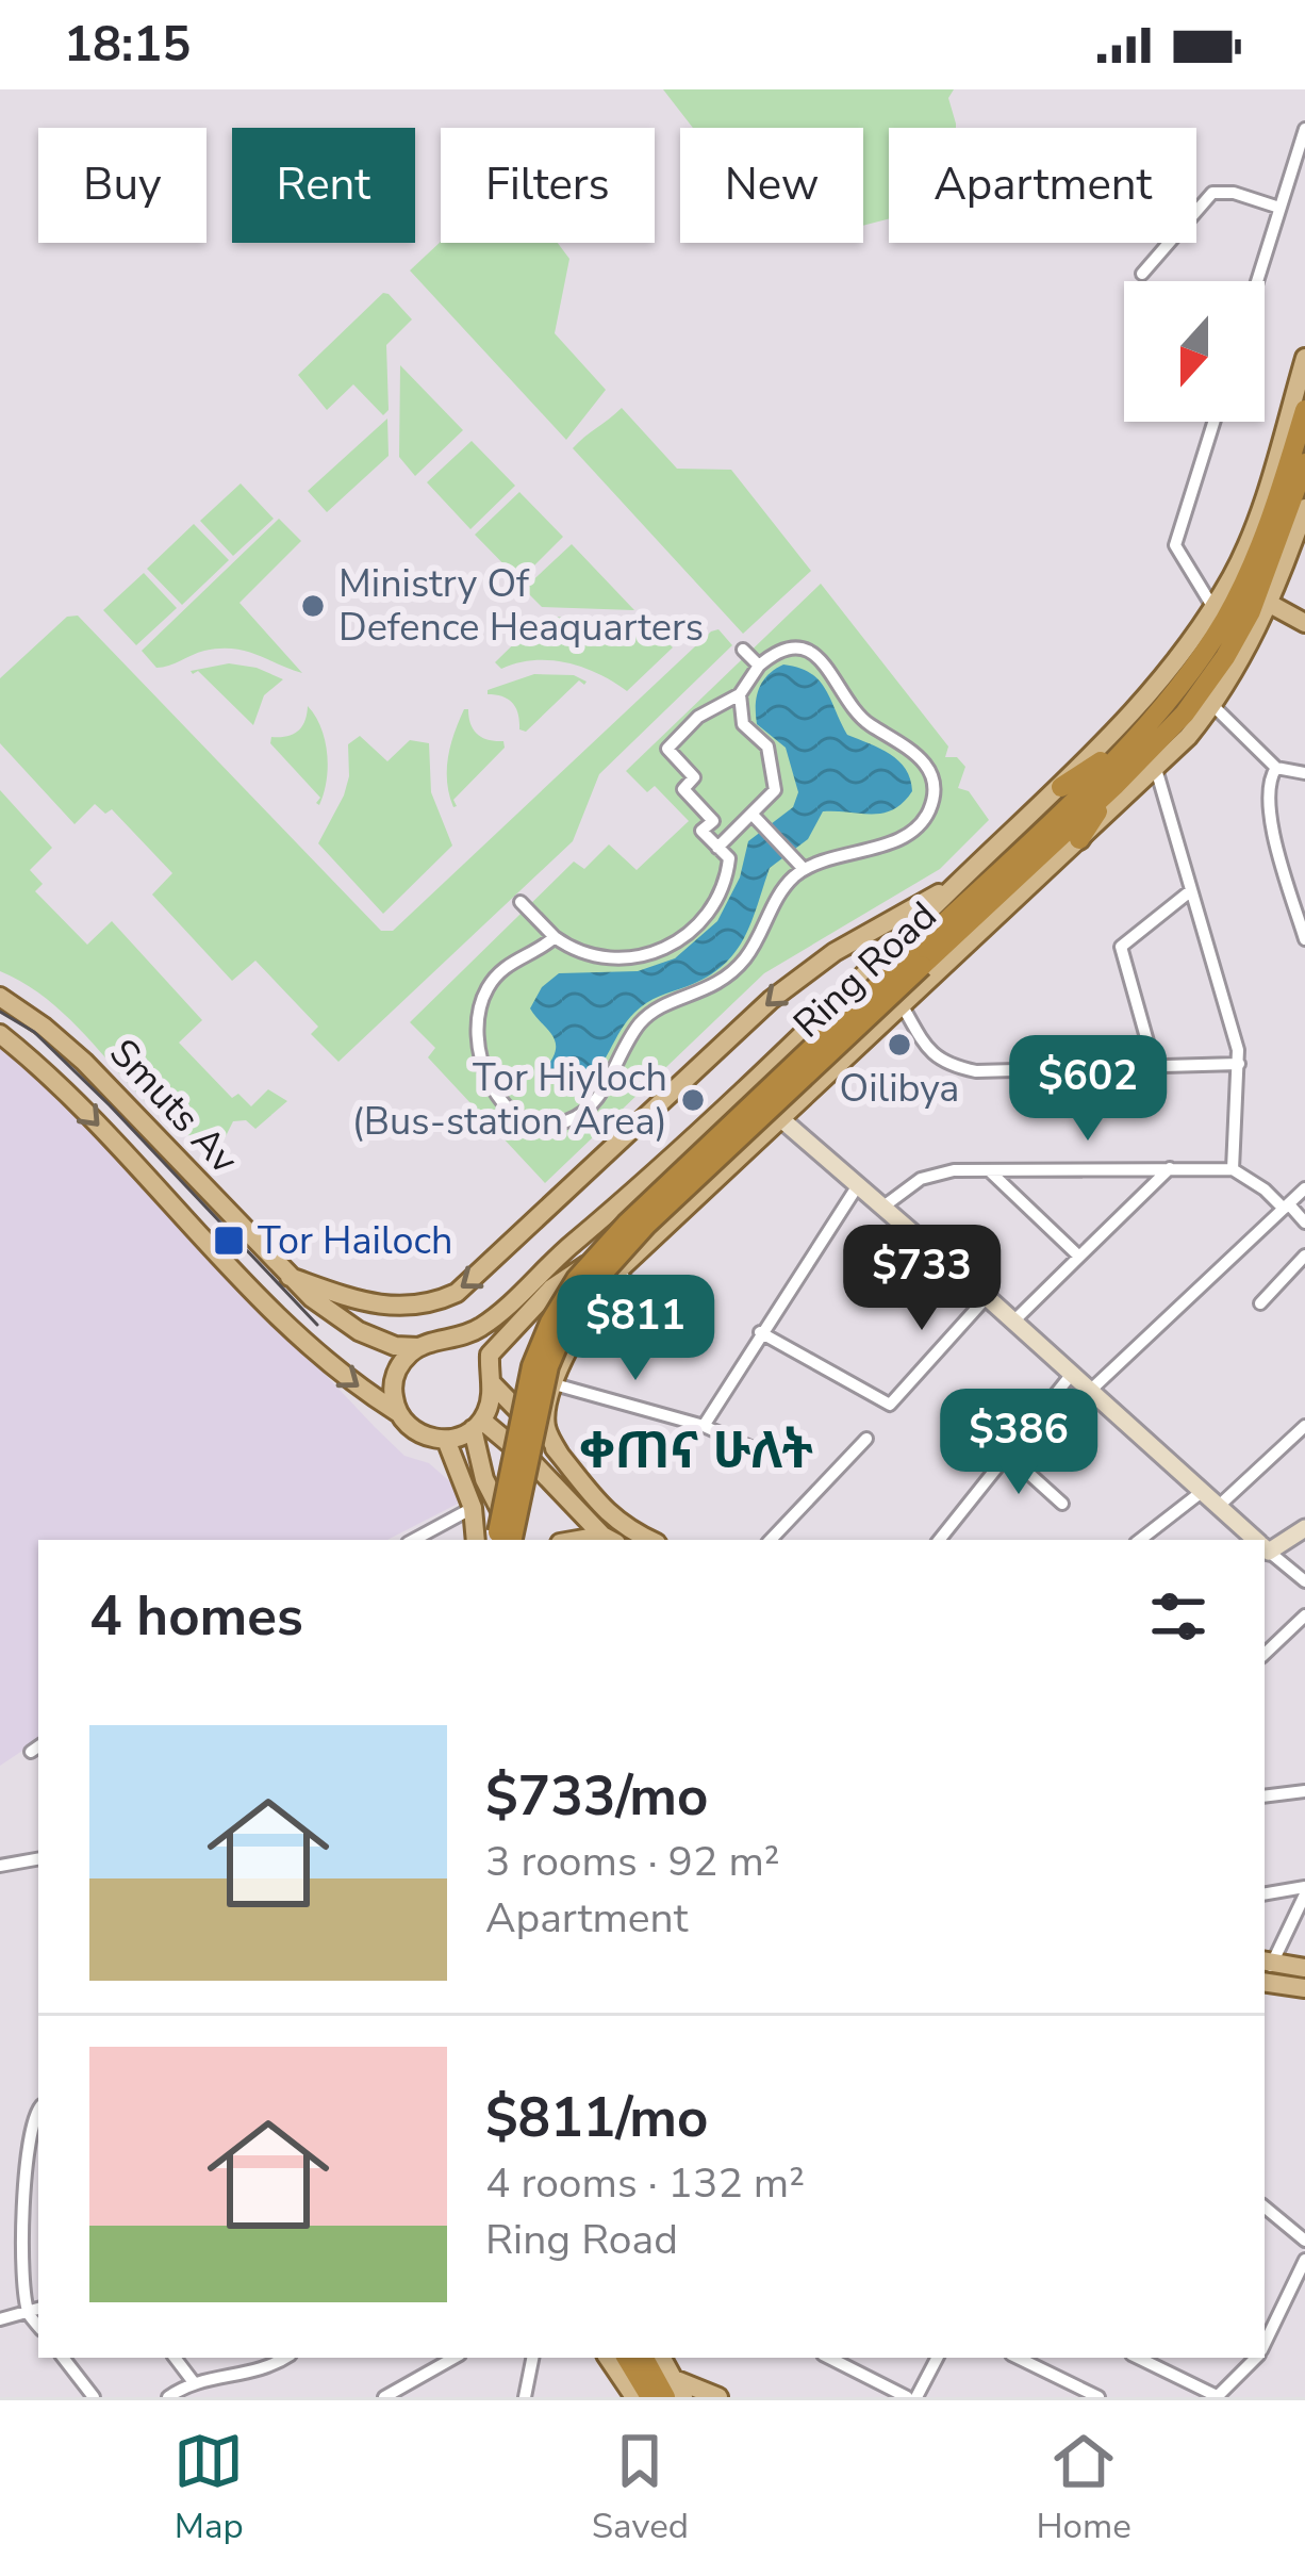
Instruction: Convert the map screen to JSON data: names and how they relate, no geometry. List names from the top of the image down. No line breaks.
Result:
{"streets":{"highway":["Ring Road"],"main road":["Smuts Av"]},"crossings":[["Ring Road","Smuts Av"]],"districts":["ቀጠና ሁለት"],"places":{"other":["Ministry Of Defence Heaquarters","Oilibya","Tor Hiyloch (Bus-station Area)"],"transit":["Tor Hailoch"]},"north":"bottom","page":{"status":"18:15","chip":["Buy","Rent","Filters","New","Apartment"],"price":["$602","$733","$811","$386"],"heading":"4 homes","list":[{"name":"$733/mo","note":"3 rooms · 92 m² · Apartment"},{"name":"$811/mo","note":"4 rooms · 132 m² · Ring Road"}],"tabs":["Map","Saved","Home"]}}
